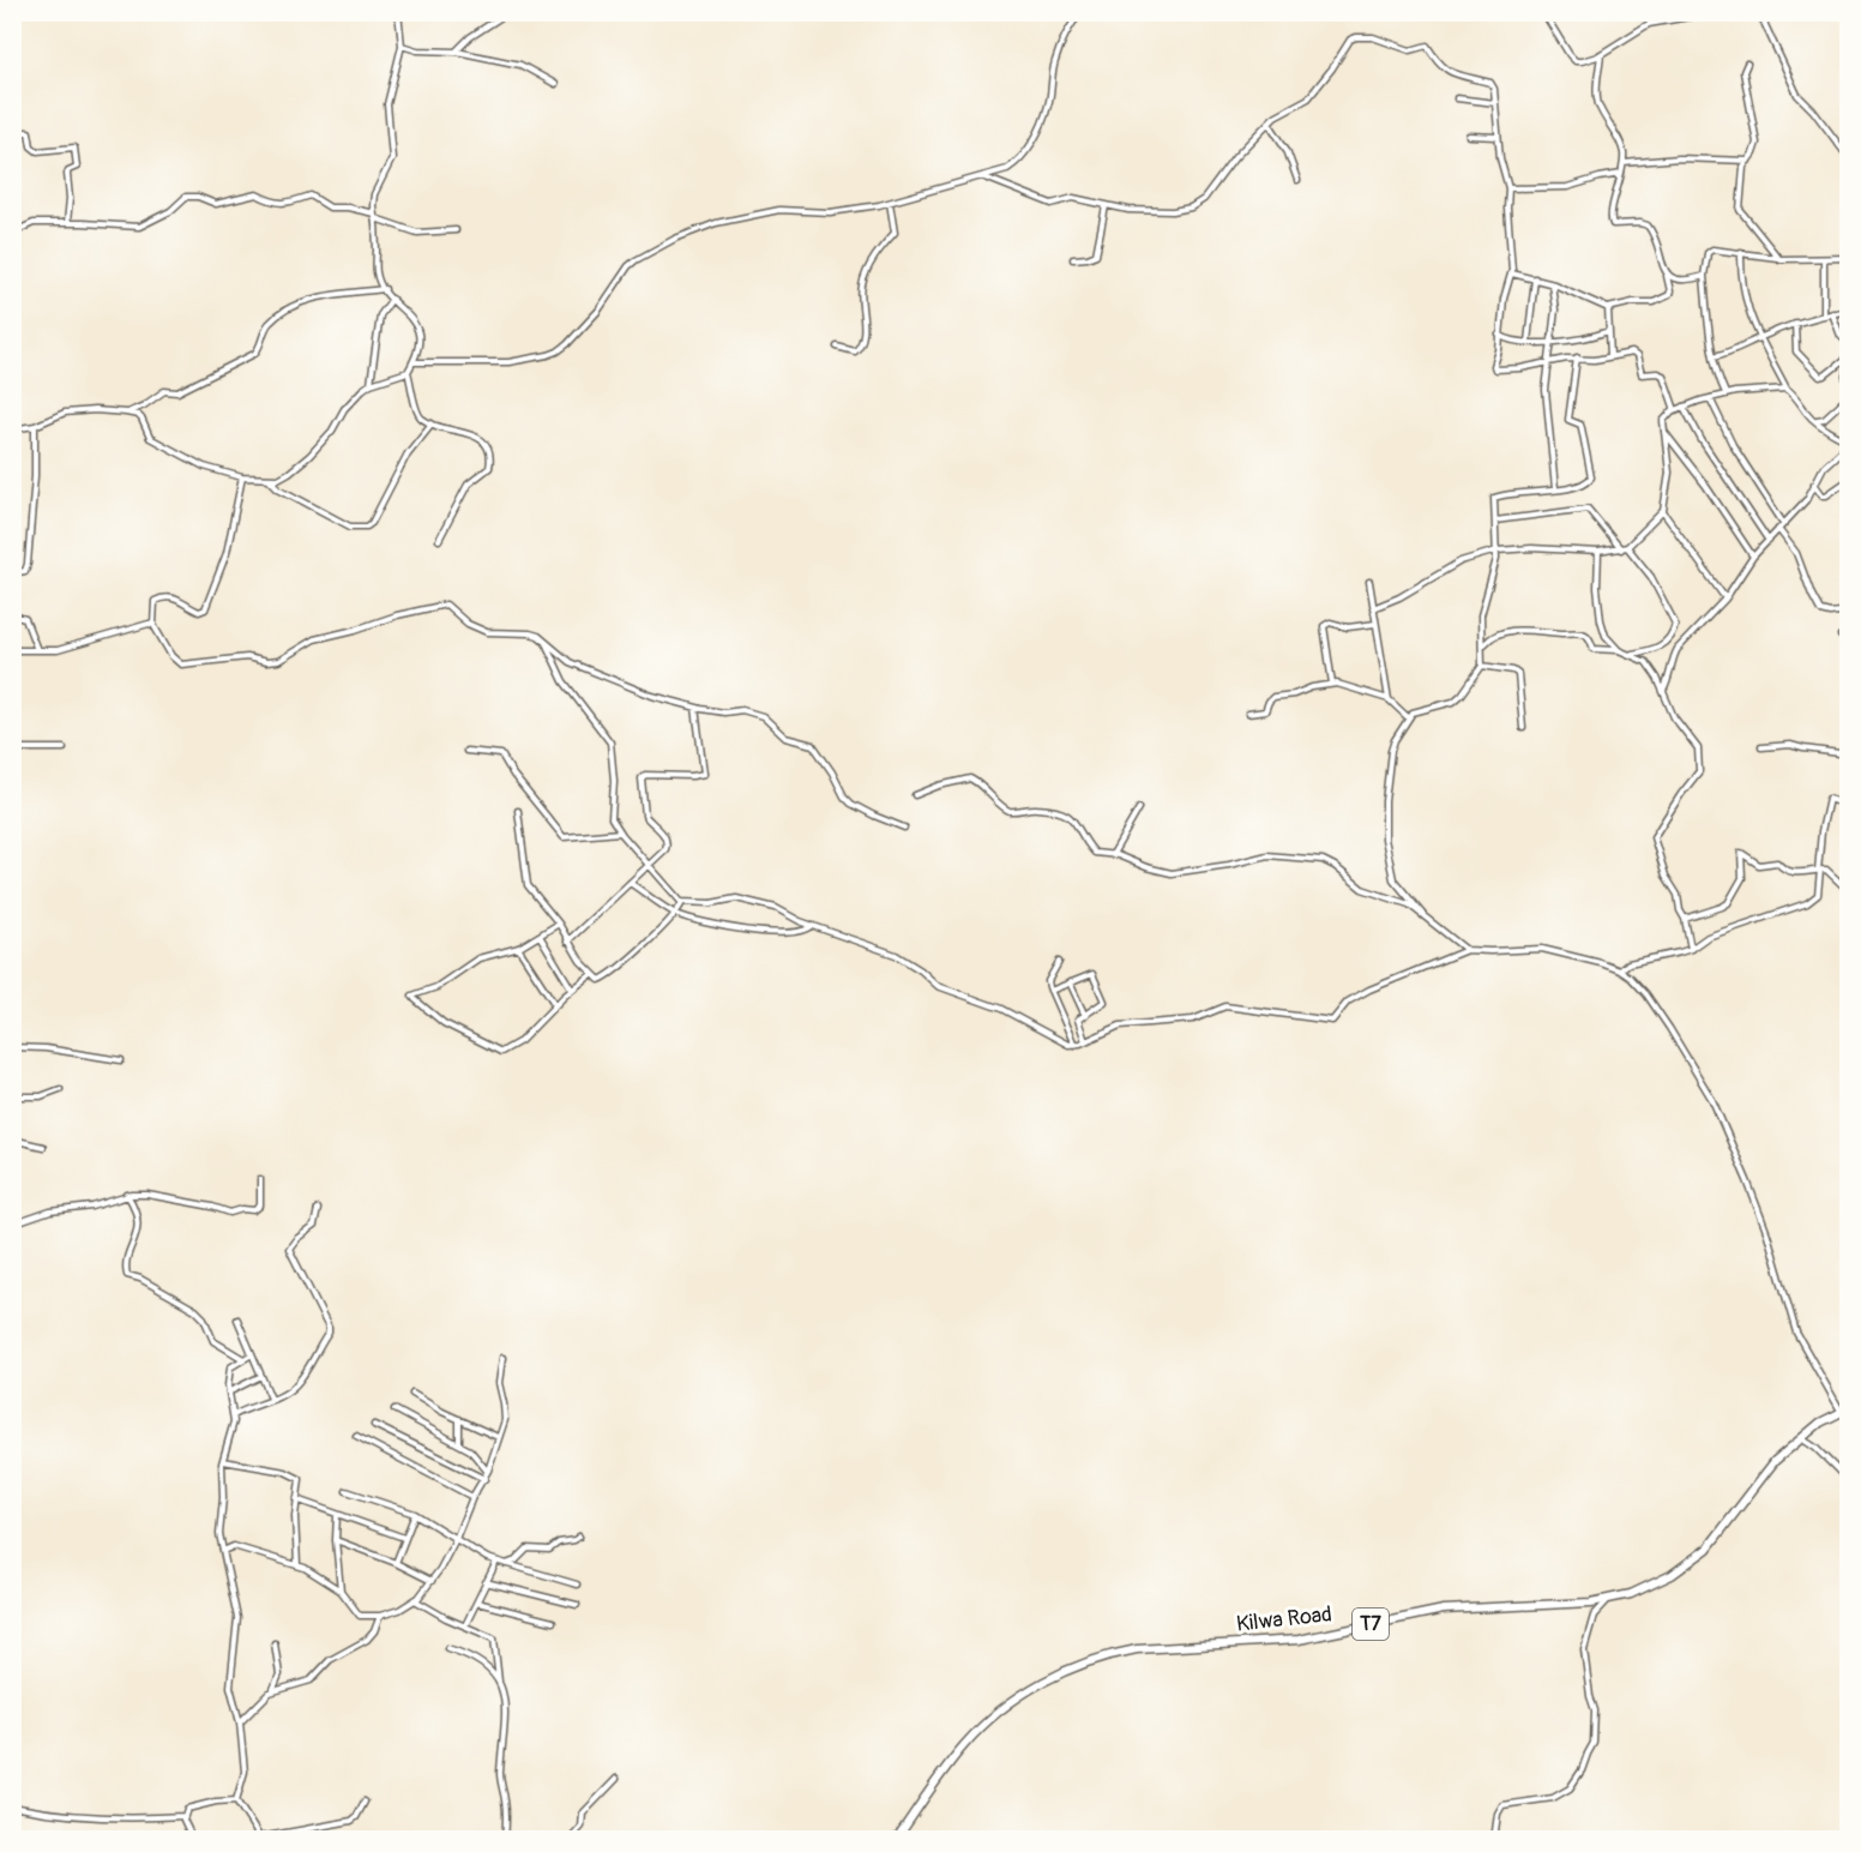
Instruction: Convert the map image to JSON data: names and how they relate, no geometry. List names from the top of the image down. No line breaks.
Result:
{"streets":{"highway":["Kilwa Road","T7"]}}
